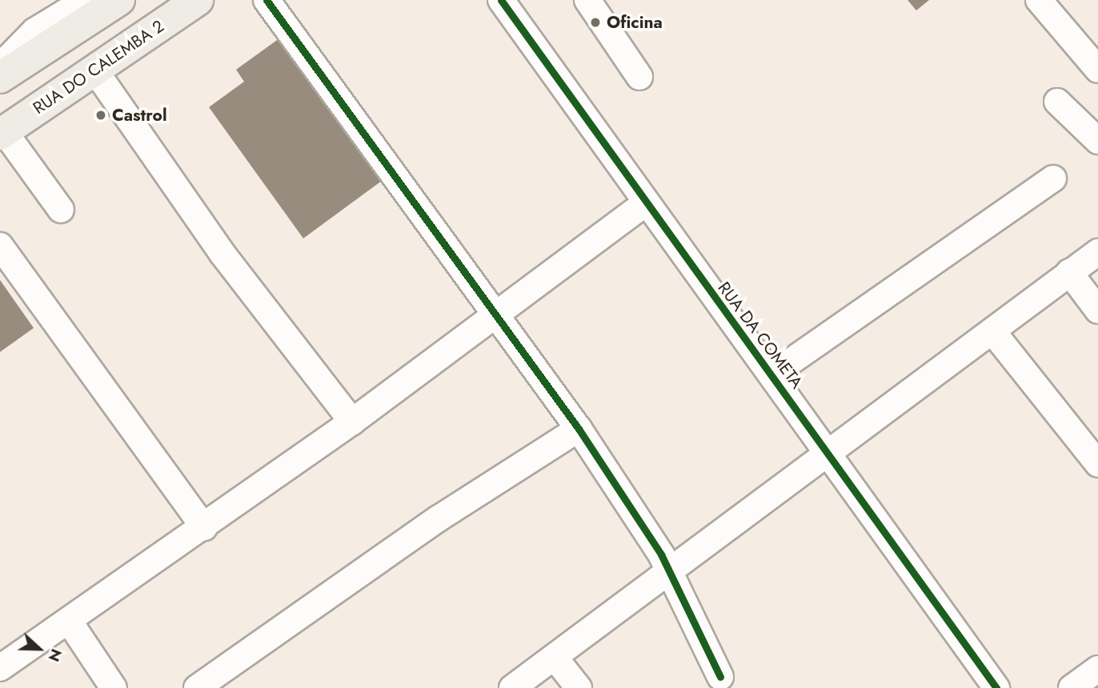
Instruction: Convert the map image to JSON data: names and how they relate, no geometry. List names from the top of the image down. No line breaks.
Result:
{"streets":{"main road":["RUA DO CALEMBA 2"],"street":["RUA DA COMETA"]},"places":["Oficina","Castrol"],"north":"right"}
